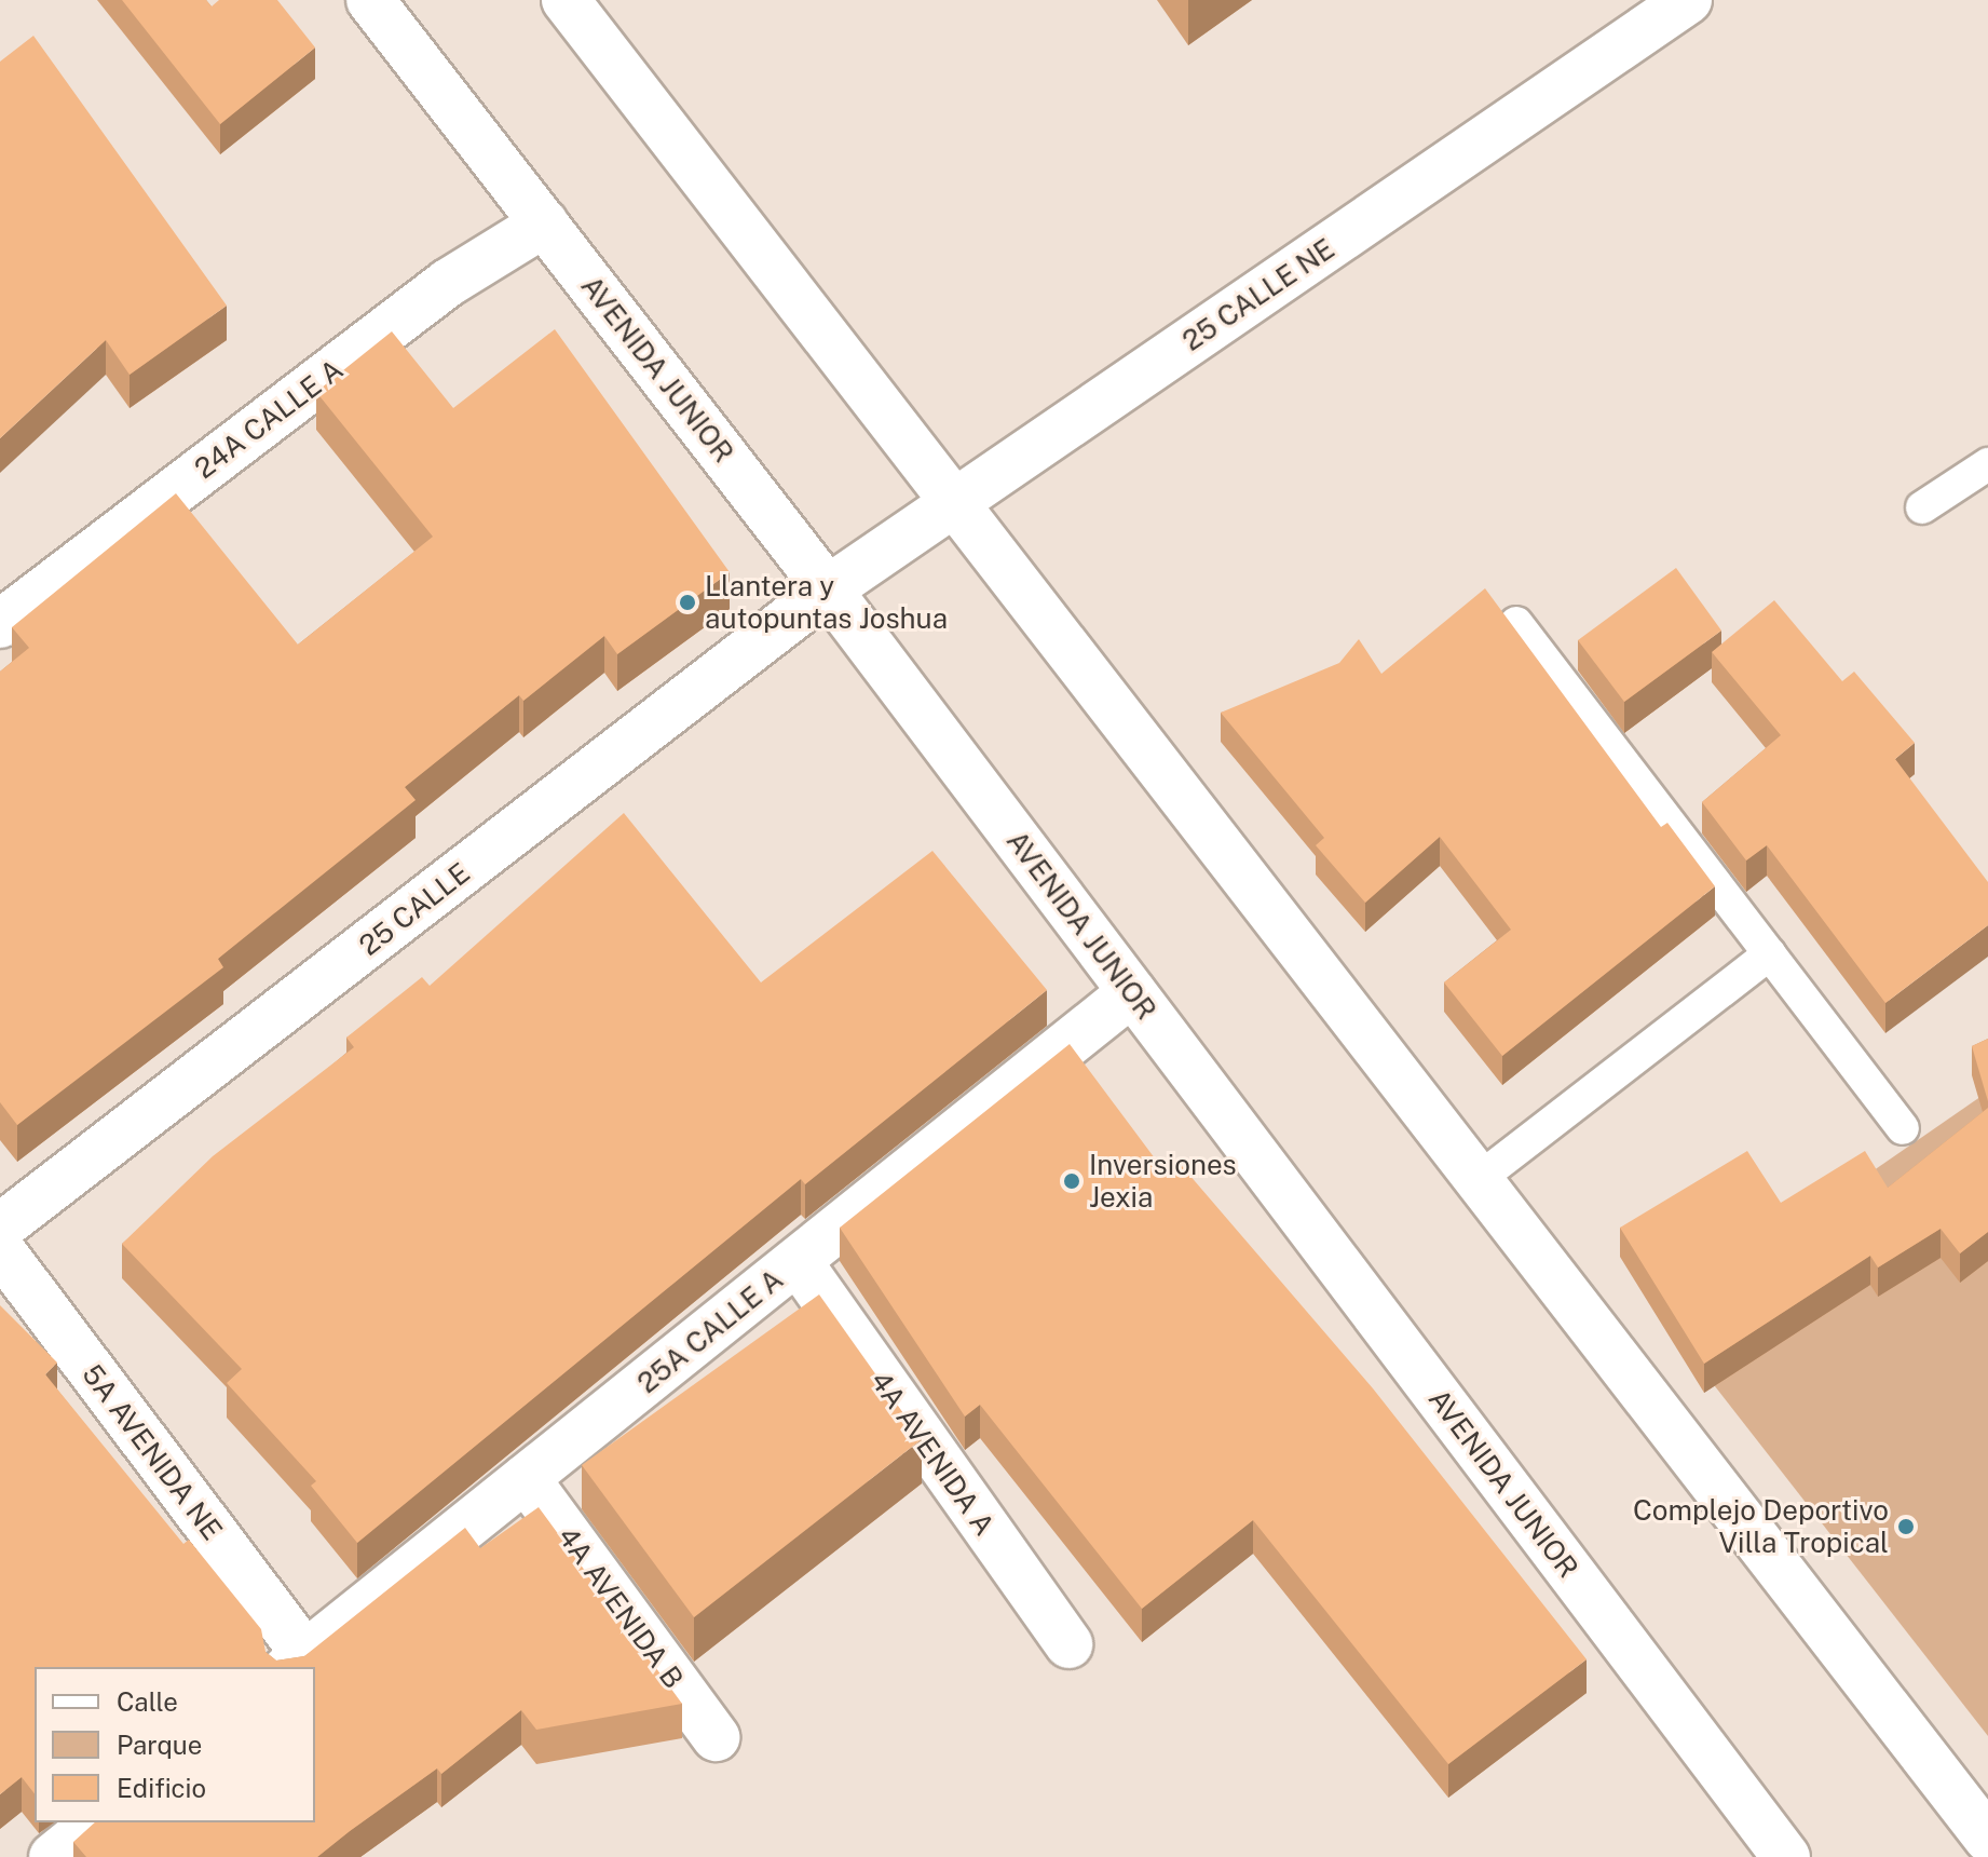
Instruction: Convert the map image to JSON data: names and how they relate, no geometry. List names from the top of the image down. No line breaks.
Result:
{"streets":{"main road":["25 CALLE NE","AVENIDA JUNIOR","24A CALLE A","25 CALLE","25A CALLE A","5A AVENIDA NE","4A AVENIDA A","4A AVENIDA B"]},"crossings":[["25 CALLE NE","AVENIDA JUNIOR"],["25 CALLE NE","25 CALLE"],["AVENIDA JUNIOR","24A CALLE A"],["AVENIDA JUNIOR","25 CALLE"],["AVENIDA JUNIOR","25A CALLE A"],["25A CALLE A","5A AVENIDA NE"],["25A CALLE A","4A AVENIDA A"],["25A CALLE A","4A AVENIDA B"]],"places":["Llantera y autopuntas Joshua","Inversiones Jexia","Complejo Deportivo Villa Tropical"],"legend":["Calle","Parque","Edificio"]}
